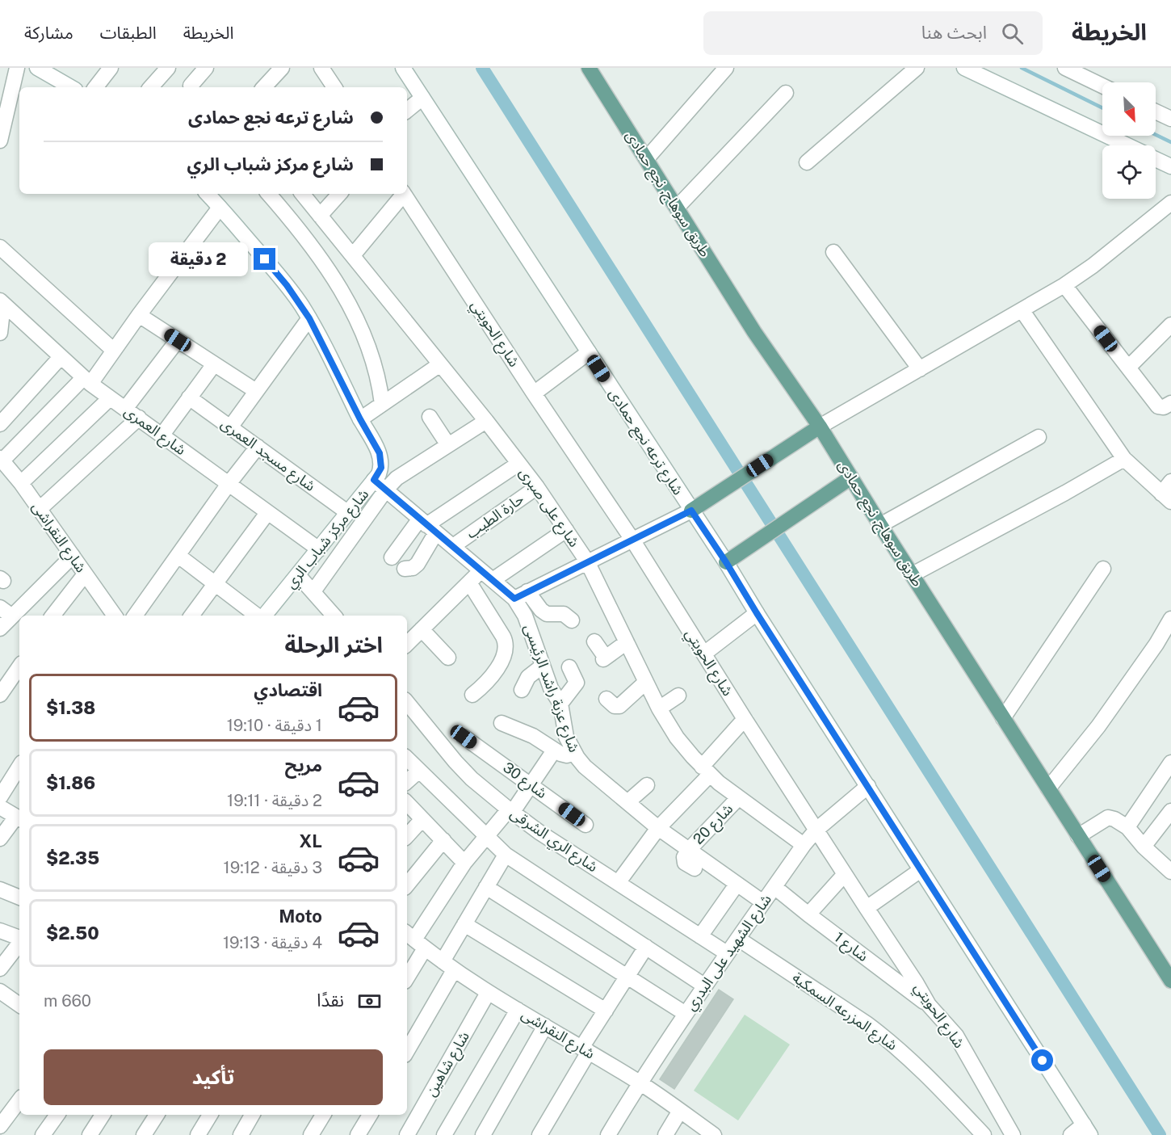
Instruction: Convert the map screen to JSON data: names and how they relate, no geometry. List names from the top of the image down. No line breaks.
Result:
{"streets":{"main road":["طريق سوهاج, نجع حمادى"],"street":["شارع الحويتي","شارع العمرى","شارع ترعه نجع حمادى","شارع مسجد العمرى","شارع على صبرى","حارة الطيب","شارع النقراشى","شارع مركز شباب الري","شارع عزبة راشد الرئيسى","شارع 30","شارع 20","شارع الري الشرقى","شارع 1","شارع الشهيد على البدري","شارع المزرعه السمكية","شارع شاهين"]},"crossings":[["شارع الحويتي","شارع 1"],["شارع الحويتي","شارع الشهيد على البدري"],["شارع العمرى","شارع مركز شباب الري"],["شارع ترعه نجع حمادى","شارع الشهيد على البدري"],["شارع مسجد العمرى","شارع مركز شباب الري"],["شارع على صبرى","حارة الطيب"],["شارع على صبرى","شارع 20"],["شارع على صبرى","شارع الشهيد على البدري"],["حارة الطيب","شارع عزبة راشد الرئيسى"],["شارع النقراشى","شارع الشهيد على البدري"],["شارع النقراشى","شارع شاهين"],["شارع مركز شباب الري","شارع عزبة راشد الرئيسى"],["شارع عزبة راشد الرئيسى","شارع 20"],["شارع عزبة راشد الرئيسى","شارع الشهيد على البدري"],["شارع الري الشرقى","شارع الشهيد على البدري"],["شارع 1","شارع الشهيد على البدري"],["شارع الشهيد على البدري","شارع المزرعه السمكية"]],"north":"bottom right","page":{"header":"الخريطة","search":"ابحث هنا","nav":["الخريطة","الطبقات","مشاركة"],"banner":["شارع ترعه نجع حمادى","شارع مركز شباب الري"],"bubble":"2 دقيقة","heading":"اختر الرحلة","list":[{"name":"اقتصادي","note":"1 دقيقة · 19:10","value":"$1.38"},{"name":"مريح","note":"2 دقيقة · 19:11","value":"$1.86"},{"name":"XL","note":"3 دقيقة · 19:12","value":"$2.35"},{"name":"Moto","note":"4 دقيقة · 19:13","value":"$2.50"}],"pay":["نقدًا","660 m"],"buttons":"تأكيد"}}
